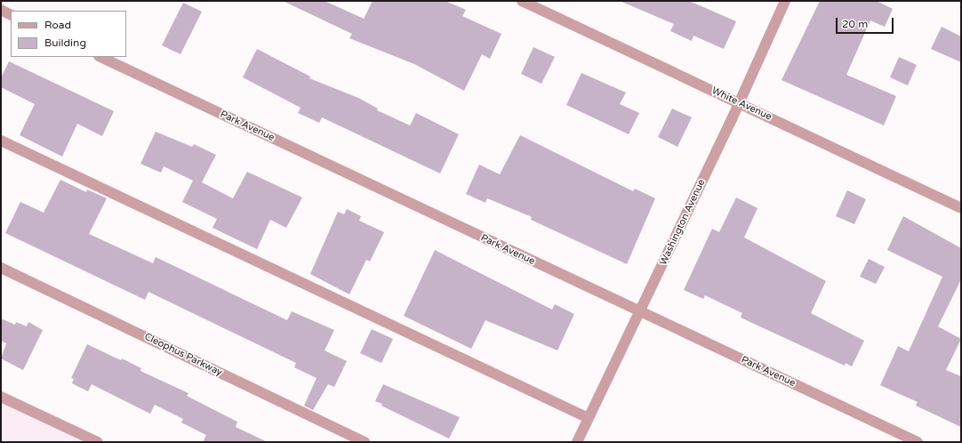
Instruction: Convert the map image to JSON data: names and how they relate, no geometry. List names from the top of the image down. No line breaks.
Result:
{"streets":{"street":["White Avenue","Park Avenue","Washington Avenue","Cleophus Parkway"]},"crossings":[["White Avenue","Washington Avenue"],["Park Avenue","Washington Avenue"]],"legend":["Road","Building"],"scale_bar":"20 m"}
